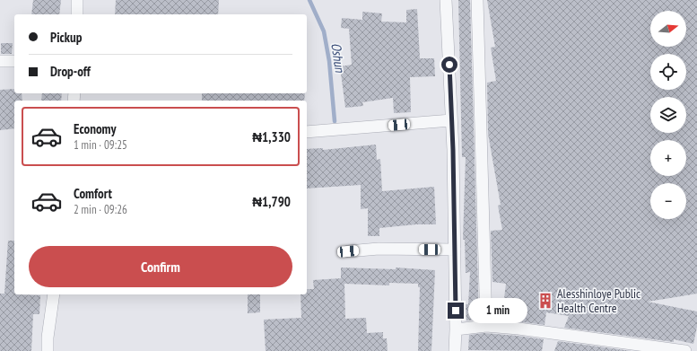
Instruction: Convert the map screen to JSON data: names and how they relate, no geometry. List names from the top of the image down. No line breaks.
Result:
{"water":["Oshun"],"places":{"building":["Alesshinloye Public Health Centre"]},"north":"right","page":{"map_buttons":["+","−"],"banner":["Pickup","Drop-off"],"list":[{"name":"Economy","note":"1 min · 09:25","value":"₦1,330"},{"name":"Comfort","note":"2 min · 09:26","value":"₦1,790"}],"buttons":"Confirm","bubble":"1 min"}}
